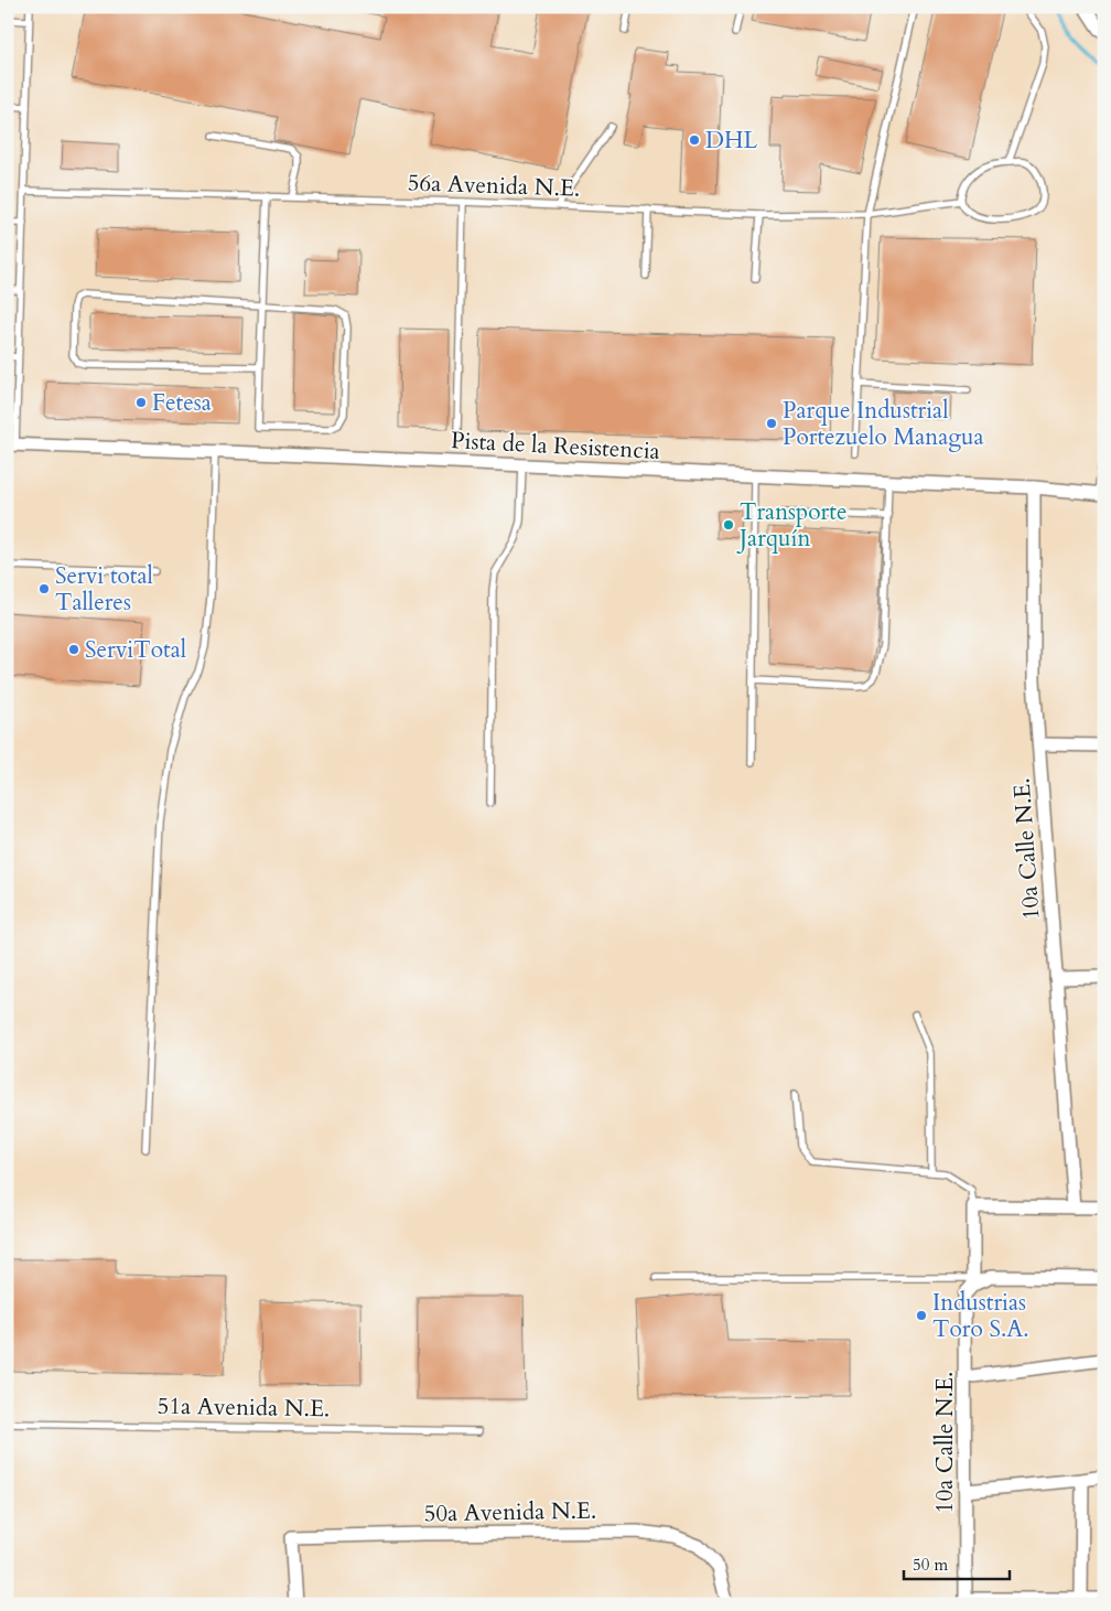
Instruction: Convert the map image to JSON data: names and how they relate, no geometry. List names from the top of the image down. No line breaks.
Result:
{"streets":{"street":["Pista de la Resistencia","10a Calle N.E.","50a Avenida N.E."],"lane":["56a Avenida N.E.","51a Avenida N.E."]},"crossings":[["Pista de la Resistencia","10a Calle N.E."]],"places":["DHL","Fetesa","Parque Industrial Portezuelo Managua","Transporte Jarquín","Servi total Talleres","ServiTotal","Industrias Toro S.A."],"scale_bar":"50 m"}
